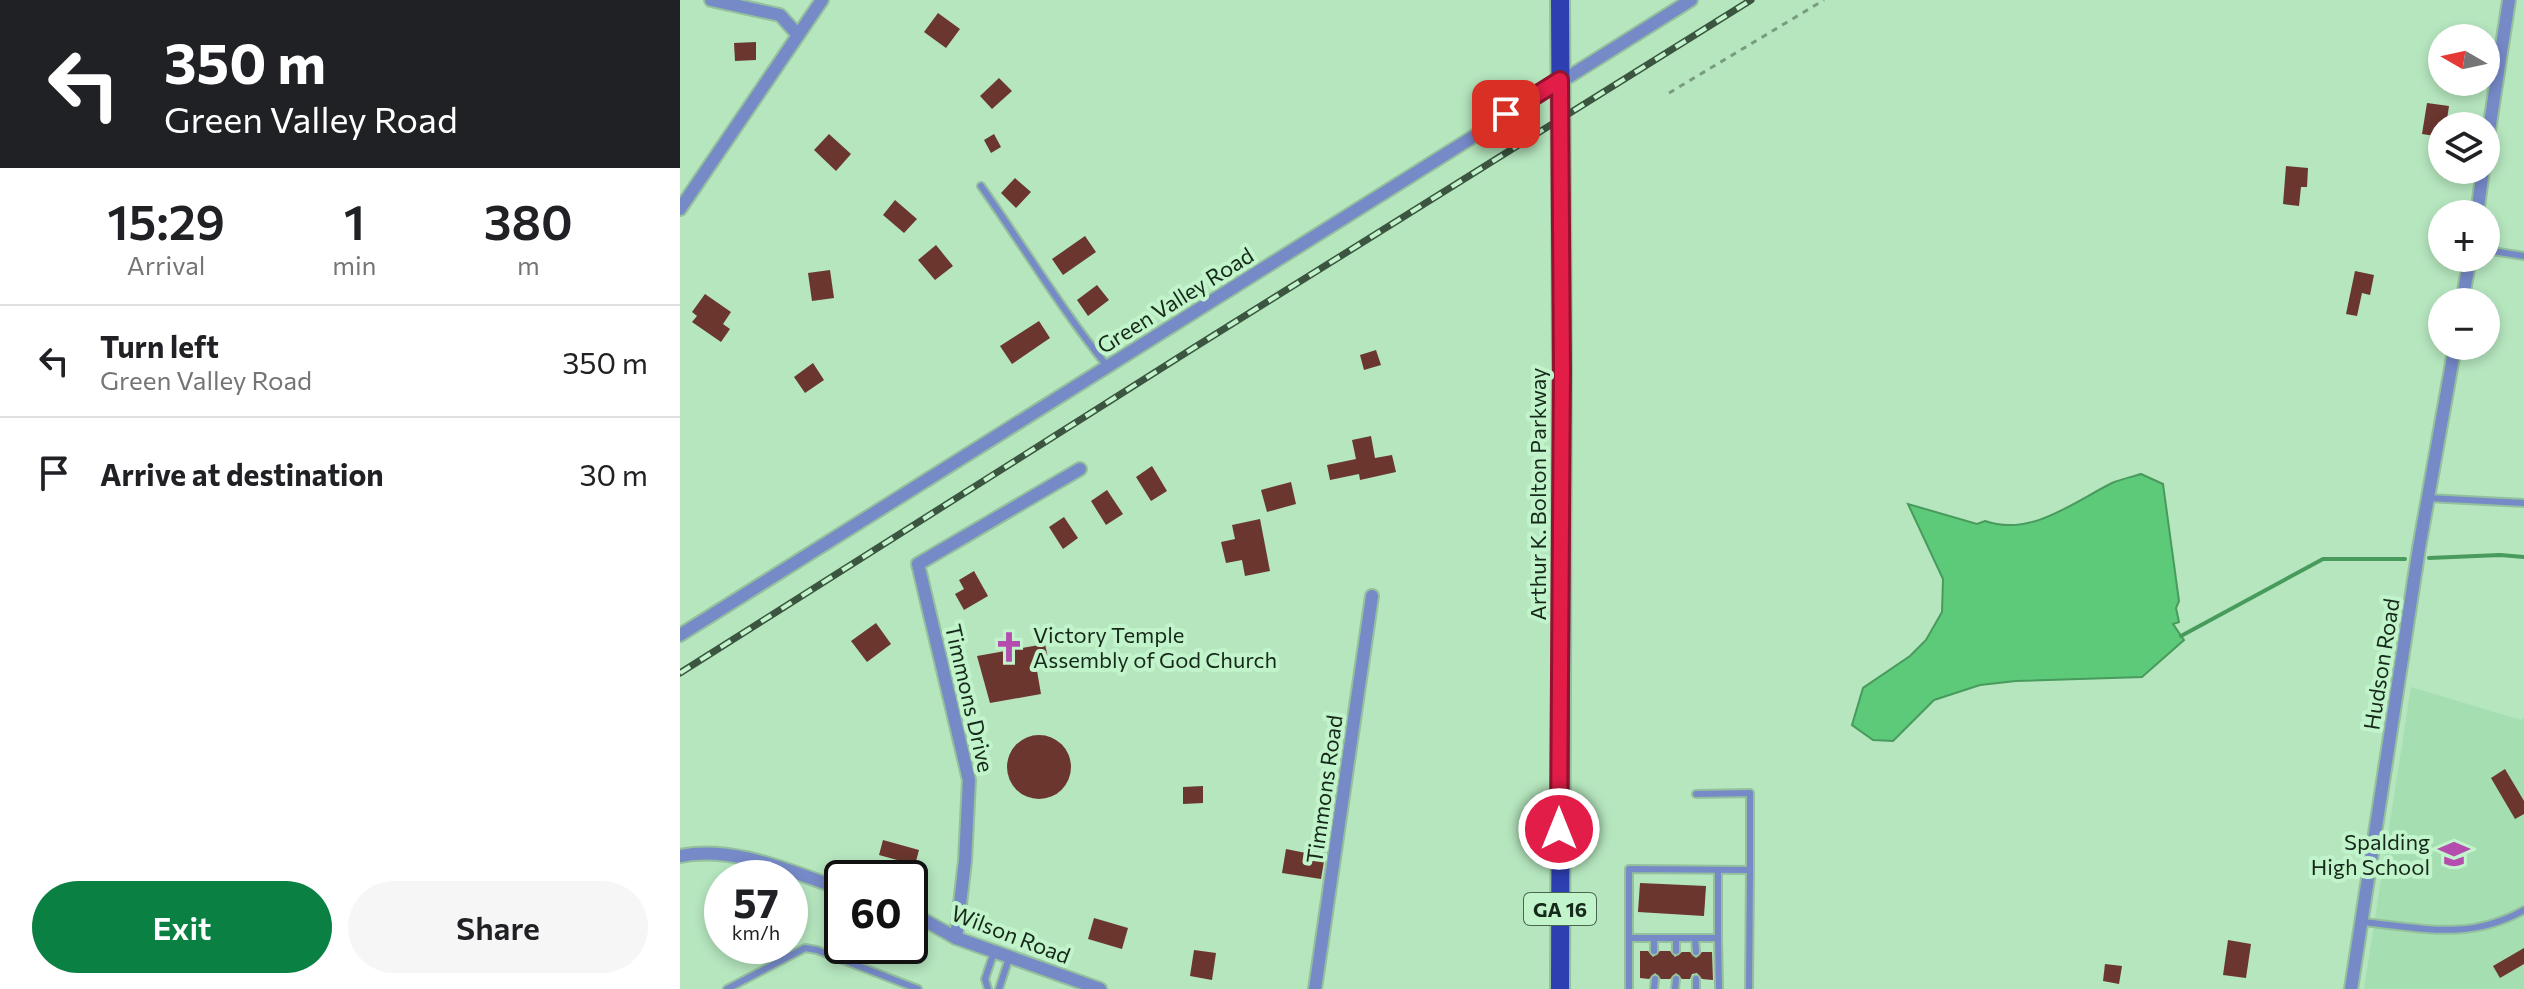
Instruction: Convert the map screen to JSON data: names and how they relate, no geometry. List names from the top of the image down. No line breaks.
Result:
{"streets":{"main road":["Arthur K. Bolton Parkway","GA 16"],"street":["Green Valley Road","Hudson Road","Timmons Drive","Timmons Road","Wilson Road"]},"crossings":[["Green Valley Road","Arthur K. Bolton Parkway"],["Timmons Drive","Wilson Road"]],"places":{"church":["Victory Temple Assembly of God Church"],"school or university":["Spalding High School"]},"north":"left","page":{"turn":["350 m","Green Valley Road"],"map_buttons":["+","−"],"eta":["15:29","Arrival","1","min","380","m"],"list":[{"name":"Turn left","note":"Green Valley Road","value":"350 m"},{"name":"Arrive at destination","value":"30 m"}],"speed":"57 km/h","limit":"60","buttons":["Exit","Share"]}}
